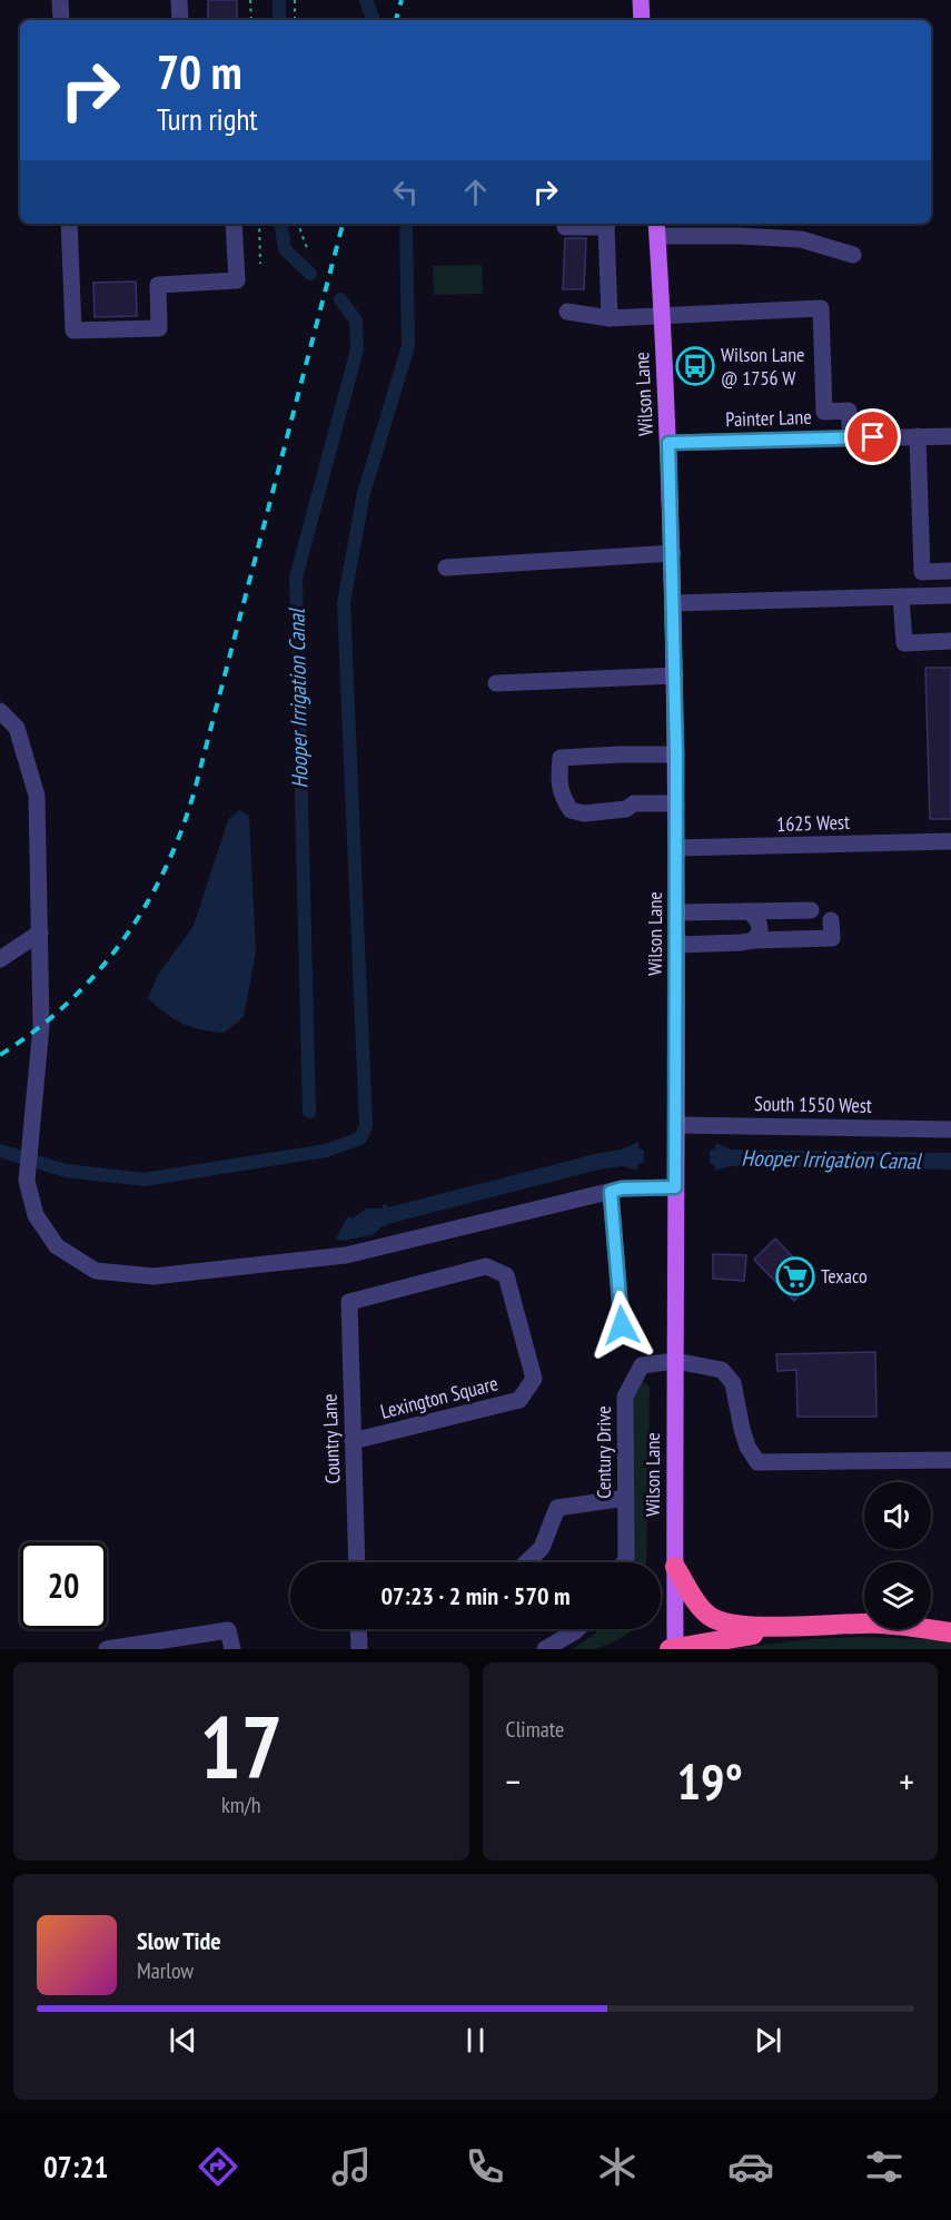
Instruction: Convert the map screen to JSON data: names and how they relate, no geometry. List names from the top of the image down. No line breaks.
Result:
{"streets":{"main road":["Wilson Lane"],"street":["Painter Lane","1625 West","South 1550 West","Lexington Square","Country Lane","Century Drive"]},"crossings":[["Wilson Lane","Painter Lane"],["Wilson Lane","1625 West"],["Wilson Lane","South 1550 West"],["Wilson Lane","Century Drive"],["Lexington Square","Country Lane"]],"water":["Hooper Irrigation Canal"],"places":{"bus stop":["Wilson Lane @ 1756 W"],"supermarket":["Texaco"]},"page":{"turn":["70 m","Turn right"],"limit":"20","trip":"07:23 · 2 min · 570 m","tile":[["17","km/h"],"Climate"],"heat":["−","19°","+"],"song":["Slow Tide","Marlow"],"tabs":"07:21"}}
